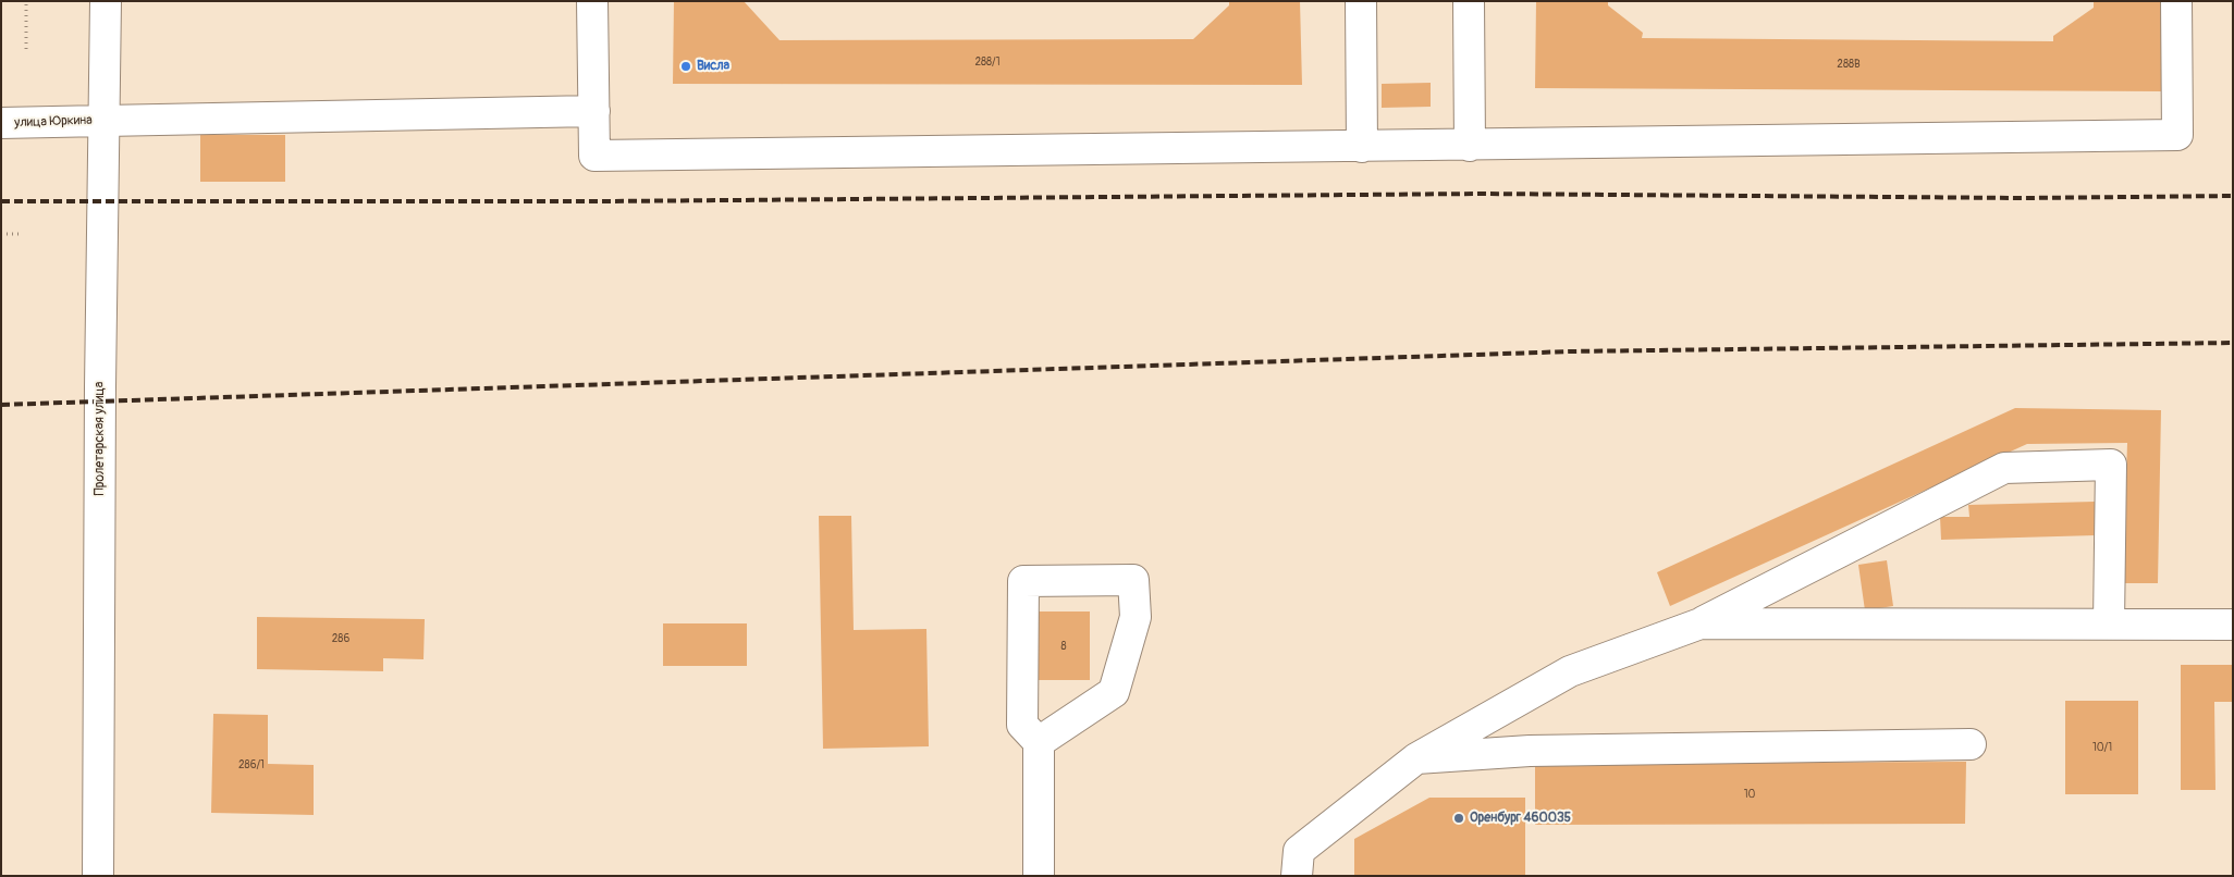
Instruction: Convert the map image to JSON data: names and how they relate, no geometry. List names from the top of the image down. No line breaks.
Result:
{"streets":{"main road":["улица Юркина","Пролетарская улица"]},"crossings":[["улица Юркина","Пролетарская улица"]],"places":["Висла","Оренбург 460035"],"house_numbers":["288/1","288В","286","8","10/1","286/1","10"]}
